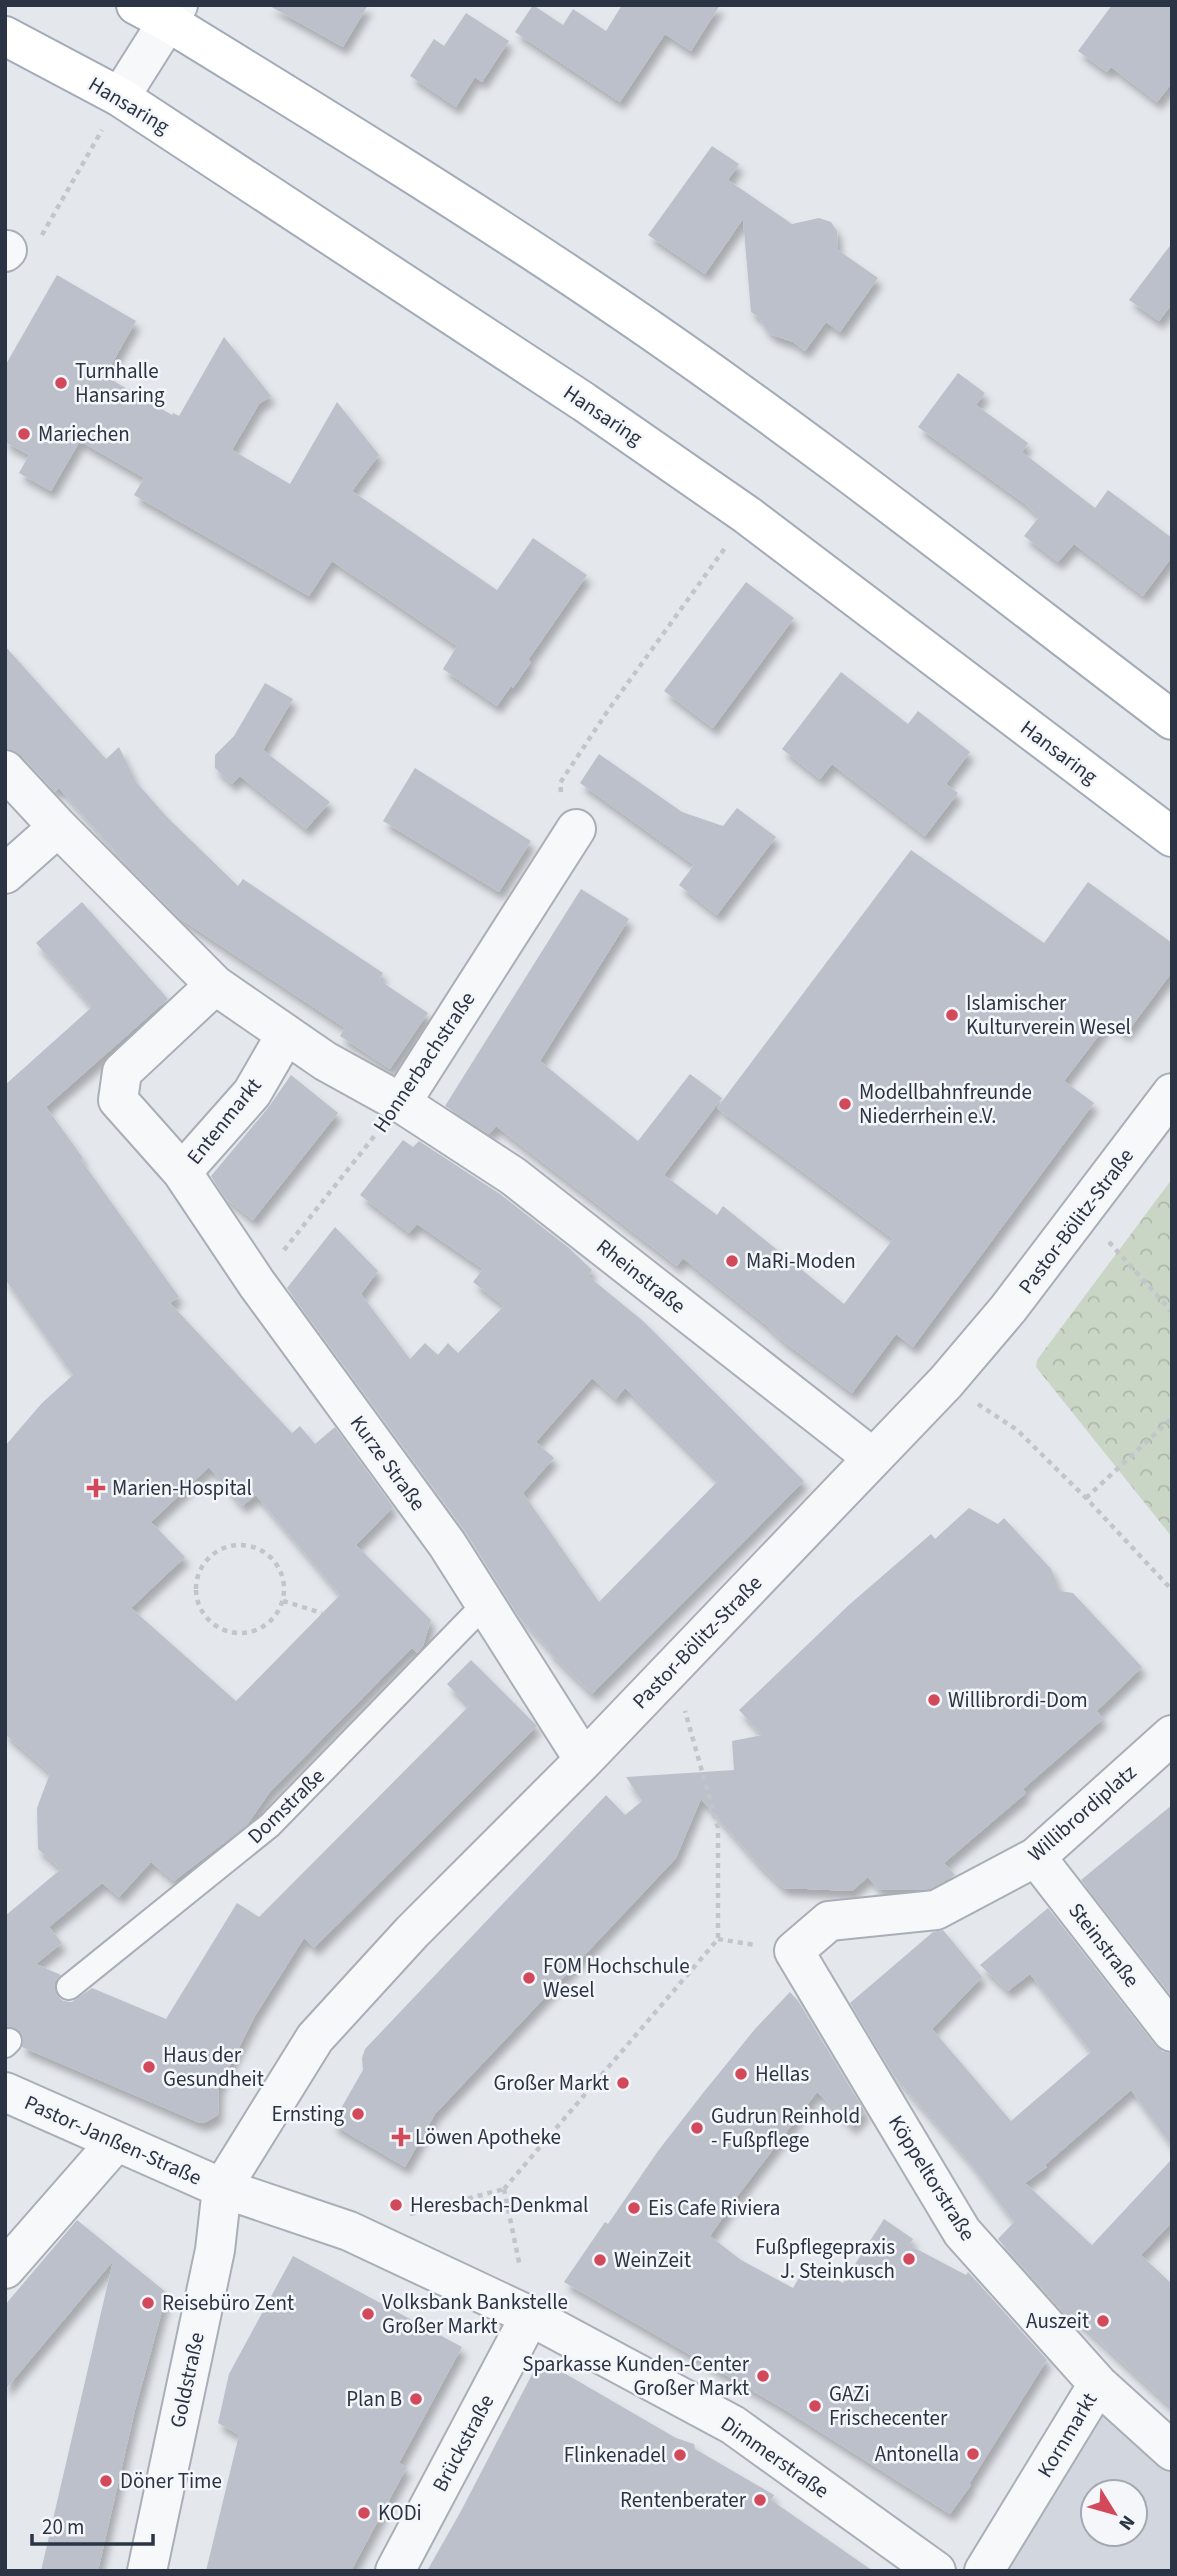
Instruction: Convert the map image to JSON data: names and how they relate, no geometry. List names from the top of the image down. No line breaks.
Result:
{"streets":{"main road":["Hansaring"],"street":["Honnerbachstraße","Entenmarkt","Pastor-Bölitz-Straße","Rheinstraße","Kurze Straße","Willibrordiplatz","Steinstraße","Pastor-Janßen-Straße","Köppeltorstraße","Goldstraße","Kornmarkt","Brückstraße","Dimmerstraße"],"lane":["Domstraße"]},"crossings":[["Honnerbachstraße","Rheinstraße"],["Honnerbachstraße","Kurze Straße"],["Entenmarkt","Kurze Straße"],["Pastor-Bölitz-Straße","Rheinstraße"],["Pastor-Bölitz-Straße","Kurze Straße"],["Pastor-Bölitz-Straße","Pastor-Janßen-Straße"],["Pastor-Bölitz-Straße","Goldstraße"],["Pastor-Bölitz-Straße","Dimmerstraße"],["Kurze Straße","Domstraße"],["Willibrordiplatz","Steinstraße"],["Willibrordiplatz","Köppeltorstraße"],["Pastor-Janßen-Straße","Goldstraße"],["Pastor-Janßen-Straße","Dimmerstraße"],["Köppeltorstraße","Kornmarkt"],["Goldstraße","Dimmerstraße"],["Brückstraße","Dimmerstraße"]],"places":{"other":["Turnhalle Hansaring","Mariechen","Islamischer Kulturverein Wesel","Modellbahnfreunde Niederrhein e.V.","MaRi-Moden","Willibrordi-Dom","FOM Hochschule Wesel","Haus der Gesundheit","Hellas","Großer Markt","Ernsting","Gudrun Reinhold - Fußpflege","Heresbach-Denkmal","Eis Cafe Riviera","Fußpflegepraxis J. Steinkusch","WeinZeit","Reisebüro Zent","Volksbank Bankstelle Großer Markt","Auszeit","Sparkasse Kunden-Center Großer Markt","Plan B","GAZi Frischecenter","Antonella","Flinkenadel","Döner Time","Rentenberater","KODi"],"health":["Marien-Hospital","Löwen Apotheke"]},"scale_bar":"20 m","north":"bottom right"}
